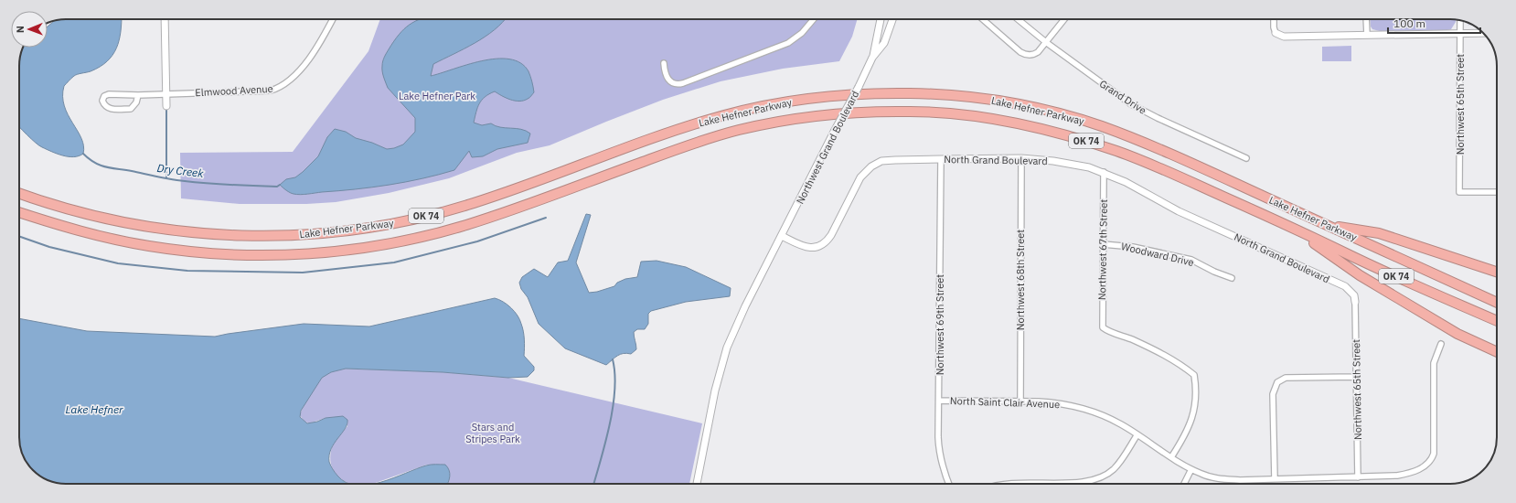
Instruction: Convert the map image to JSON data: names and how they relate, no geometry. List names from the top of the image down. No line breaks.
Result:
{"streets":{"highway":["Lake Hefner Parkway","OK 74"],"street":["Elmwood Avenue","Grand Drive","Northwest 65th Street","Northwest Grand Boulevard","North Grand Boulevard","Northwest 67th Street","Woodward Drive","Northwest 68th Street","Northwest 69th Street","North Saint Clair Avenue"]},"crossings":[["Northwest 65th Street","North Grand Boulevard"],["Northwest 65th Street","North Saint Clair Avenue"],["Northwest Grand Boulevard","North Grand Boulevard"],["North Grand Boulevard","Northwest 67th Street"],["North Grand Boulevard","Northwest 68th Street"],["North Grand Boulevard","Northwest 69th Street"],["Northwest 67th Street","Woodward Drive"],["Northwest 67th Street","North Saint Clair Avenue"],["Northwest 68th Street","North Saint Clair Avenue"],["Northwest 69th Street","North Saint Clair Avenue"]],"water":["Dry Creek","Lake Hefner"],"parks":["Lake Hefner Park","Stars and Stripes Park"],"scale_bar":"100 m","north":"left"}
